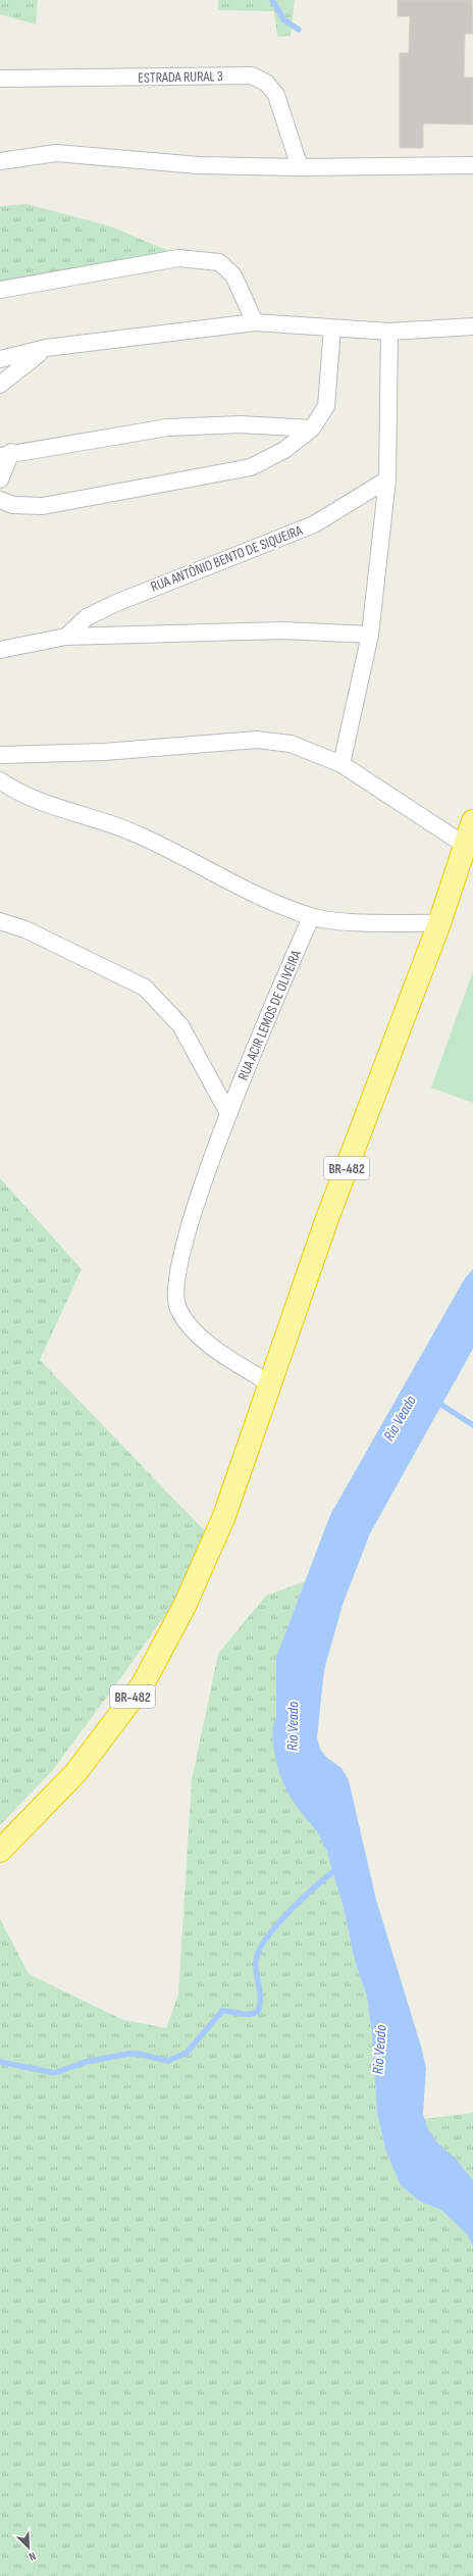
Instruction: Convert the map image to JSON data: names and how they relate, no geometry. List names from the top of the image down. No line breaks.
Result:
{"streets":{"highway":["BR-482"],"street":["ESTRADA RURAL 3","RUA ANTÔNIO BENTO DE SIQUEIRA","RUA ACIR LEMOS DE OLIVEIRA"]},"crossings":[["RUA ACIR LEMOS DE OLIVEIRA","BR-482"]],"water":["Rio Veado"],"north":"bottom right"}
